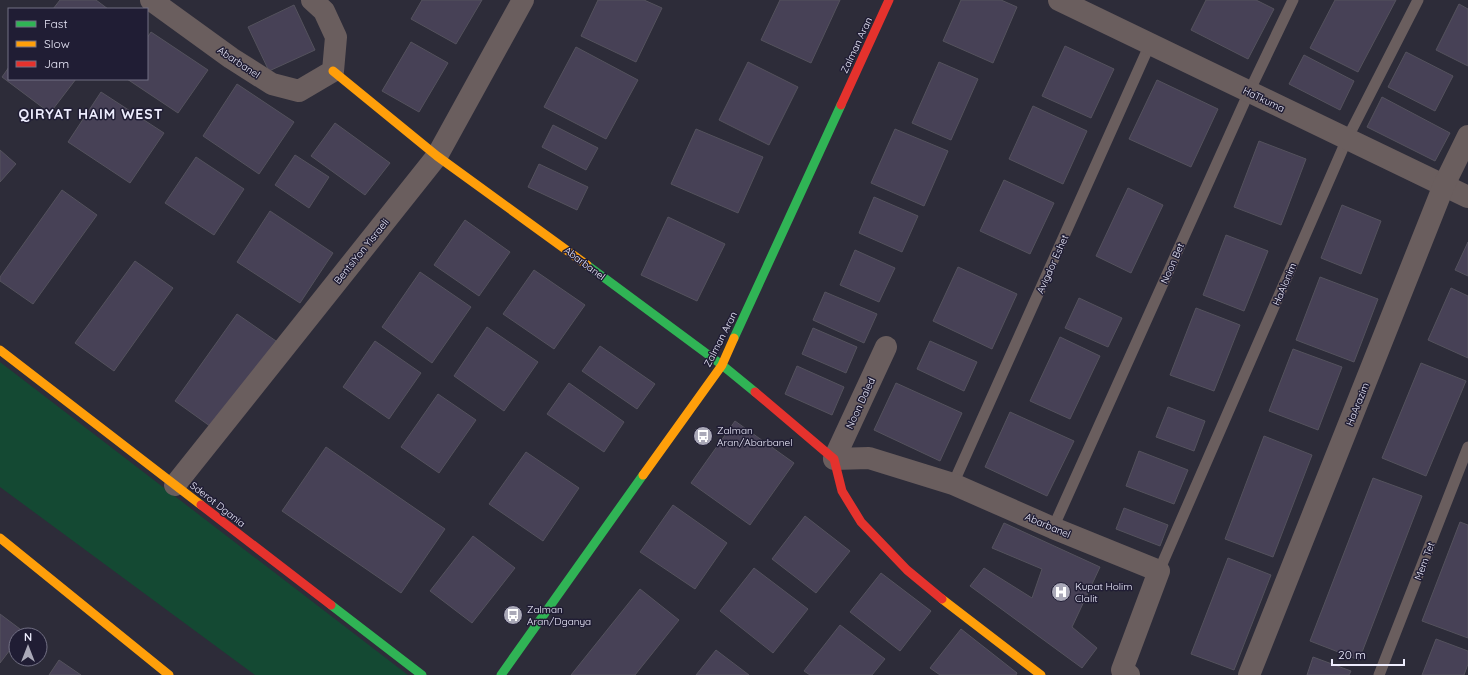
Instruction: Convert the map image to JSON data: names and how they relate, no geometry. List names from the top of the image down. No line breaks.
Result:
{"streets":{"street":["Zalman Aran","Abarbanel","HaTkuma","BentsiYon Yisraeli","Noon Daled","HaArazim","Sderot Dgania"],"lane":["Noon Bet","Avigdor Eshet","HaAlonim","Mem Tet"]},"crossings":[["Zalman Aran","Abarbanel"],["Abarbanel","BentsiYon Yisraeli"],["Abarbanel","Noon Bet"],["Abarbanel","Avigdor Eshet"],["Abarbanel","HaAlonim"],["Abarbanel","Noon Daled"],["HaTkuma","Noon Bet"],["HaTkuma","Avigdor Eshet"],["HaTkuma","HaAlonim"],["HaTkuma","HaArazim"],["BentsiYon Yisraeli","Sderot Dgania"]],"districts":["QIRYAT HAIM WEST"],"places":{"bus stop":["Zalman Aran/Abarbanel","Zalman Aran/Dganya"],"hospital":["Kupat Holim Clalit"]},"legend":["Fast","Slow","Jam"],"scale_bar":"20 m","north":"top"}
